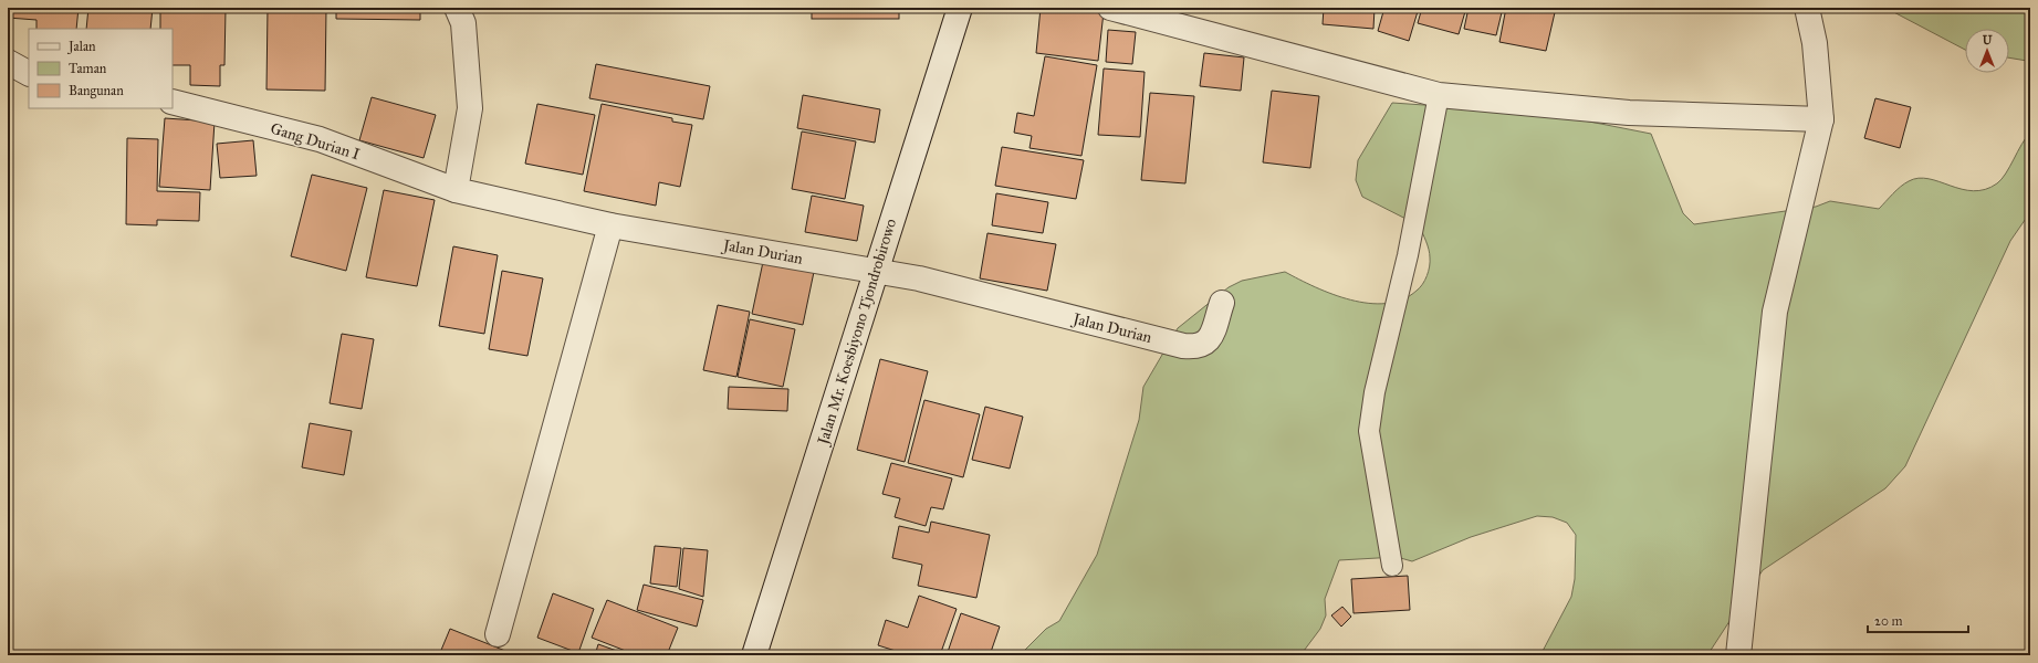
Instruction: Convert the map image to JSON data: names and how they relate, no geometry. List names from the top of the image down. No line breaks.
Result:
{"streets":{"street":["Gang Durian I","Jalan Durian","Jalan Mr. Koesbiyono Tjondrobirowo"]},"crossings":[["Gang Durian I","Jalan Durian"],["Jalan Durian","Jalan Mr. Koesbiyono Tjondrobirowo"]],"legend":["Jalan","Taman","Bangunan"],"scale_bar":"20 m","north":"top"}
